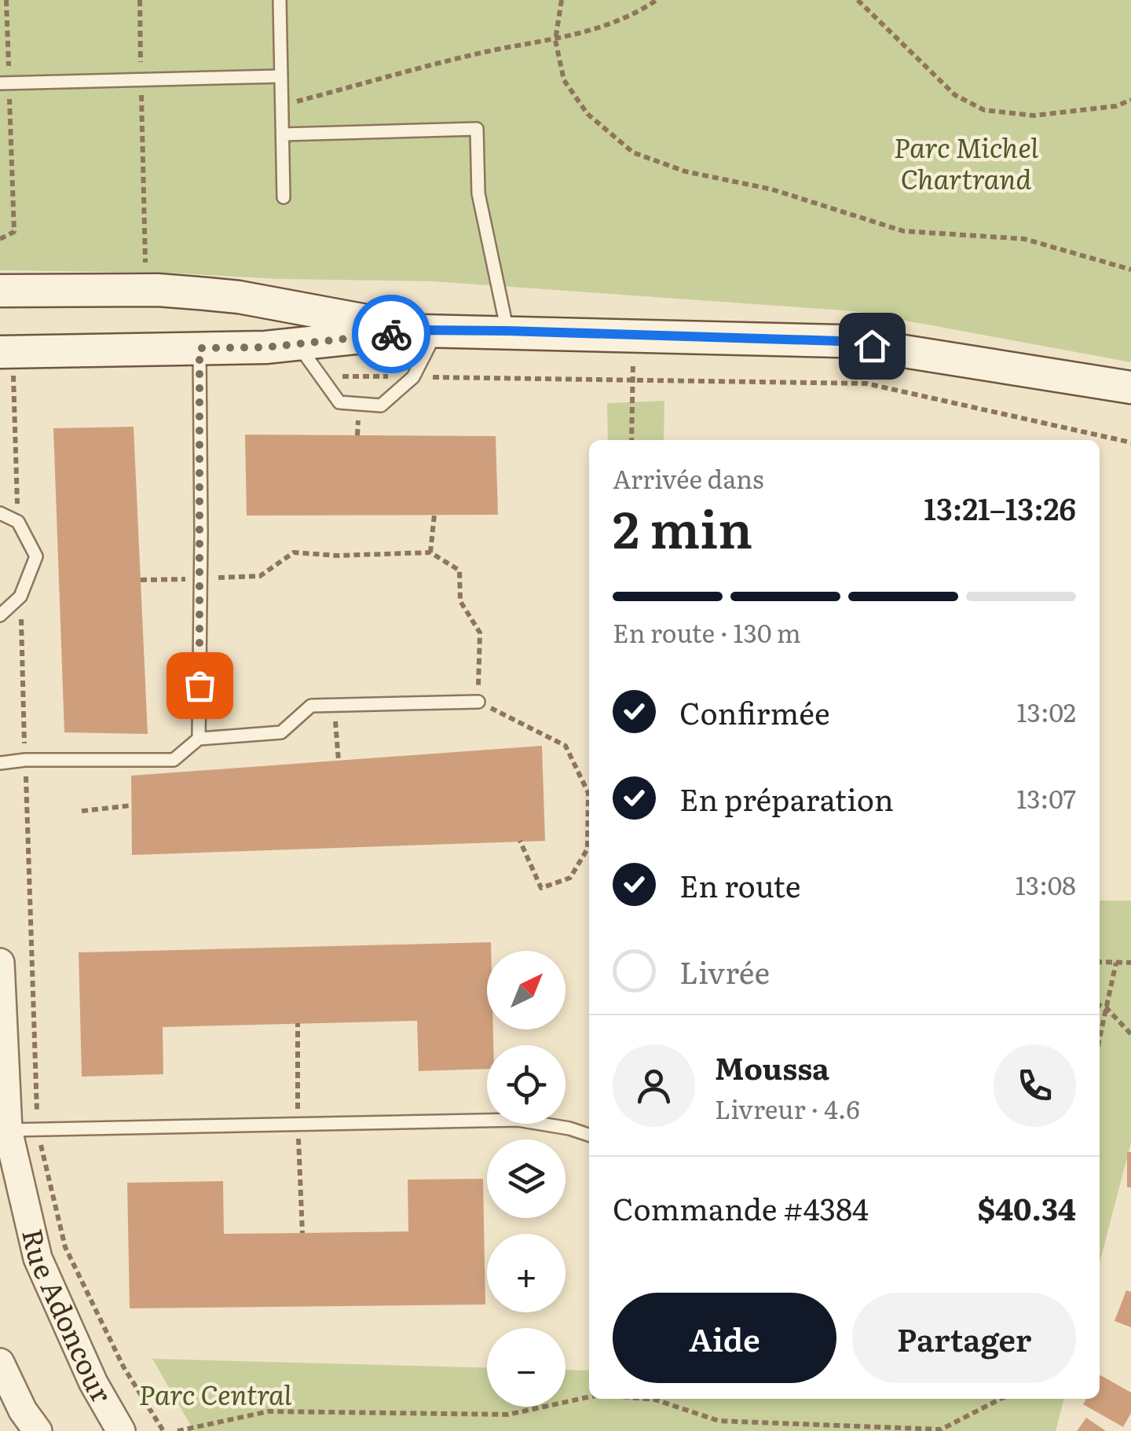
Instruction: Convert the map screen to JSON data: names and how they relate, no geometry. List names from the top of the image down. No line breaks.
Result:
{"streets":{"street":["Rue Adoncour"]},"parks":["Parc Michel Chartrand","Parc Central"],"north":"top right","page":{"heading":["2 min","Arrivée dans","13:21–13:26"],"panel":["Moussa","Livreur · 4.6","Commande #4384","$40.34"],"bar":"En route · 130 m","list":[["Confirmée","13:02"],["En préparation","13:07"],["En route","13:08"],"Livrée"],"map_buttons":["+","−"],"buttons":["Aide","Partager"]}}
